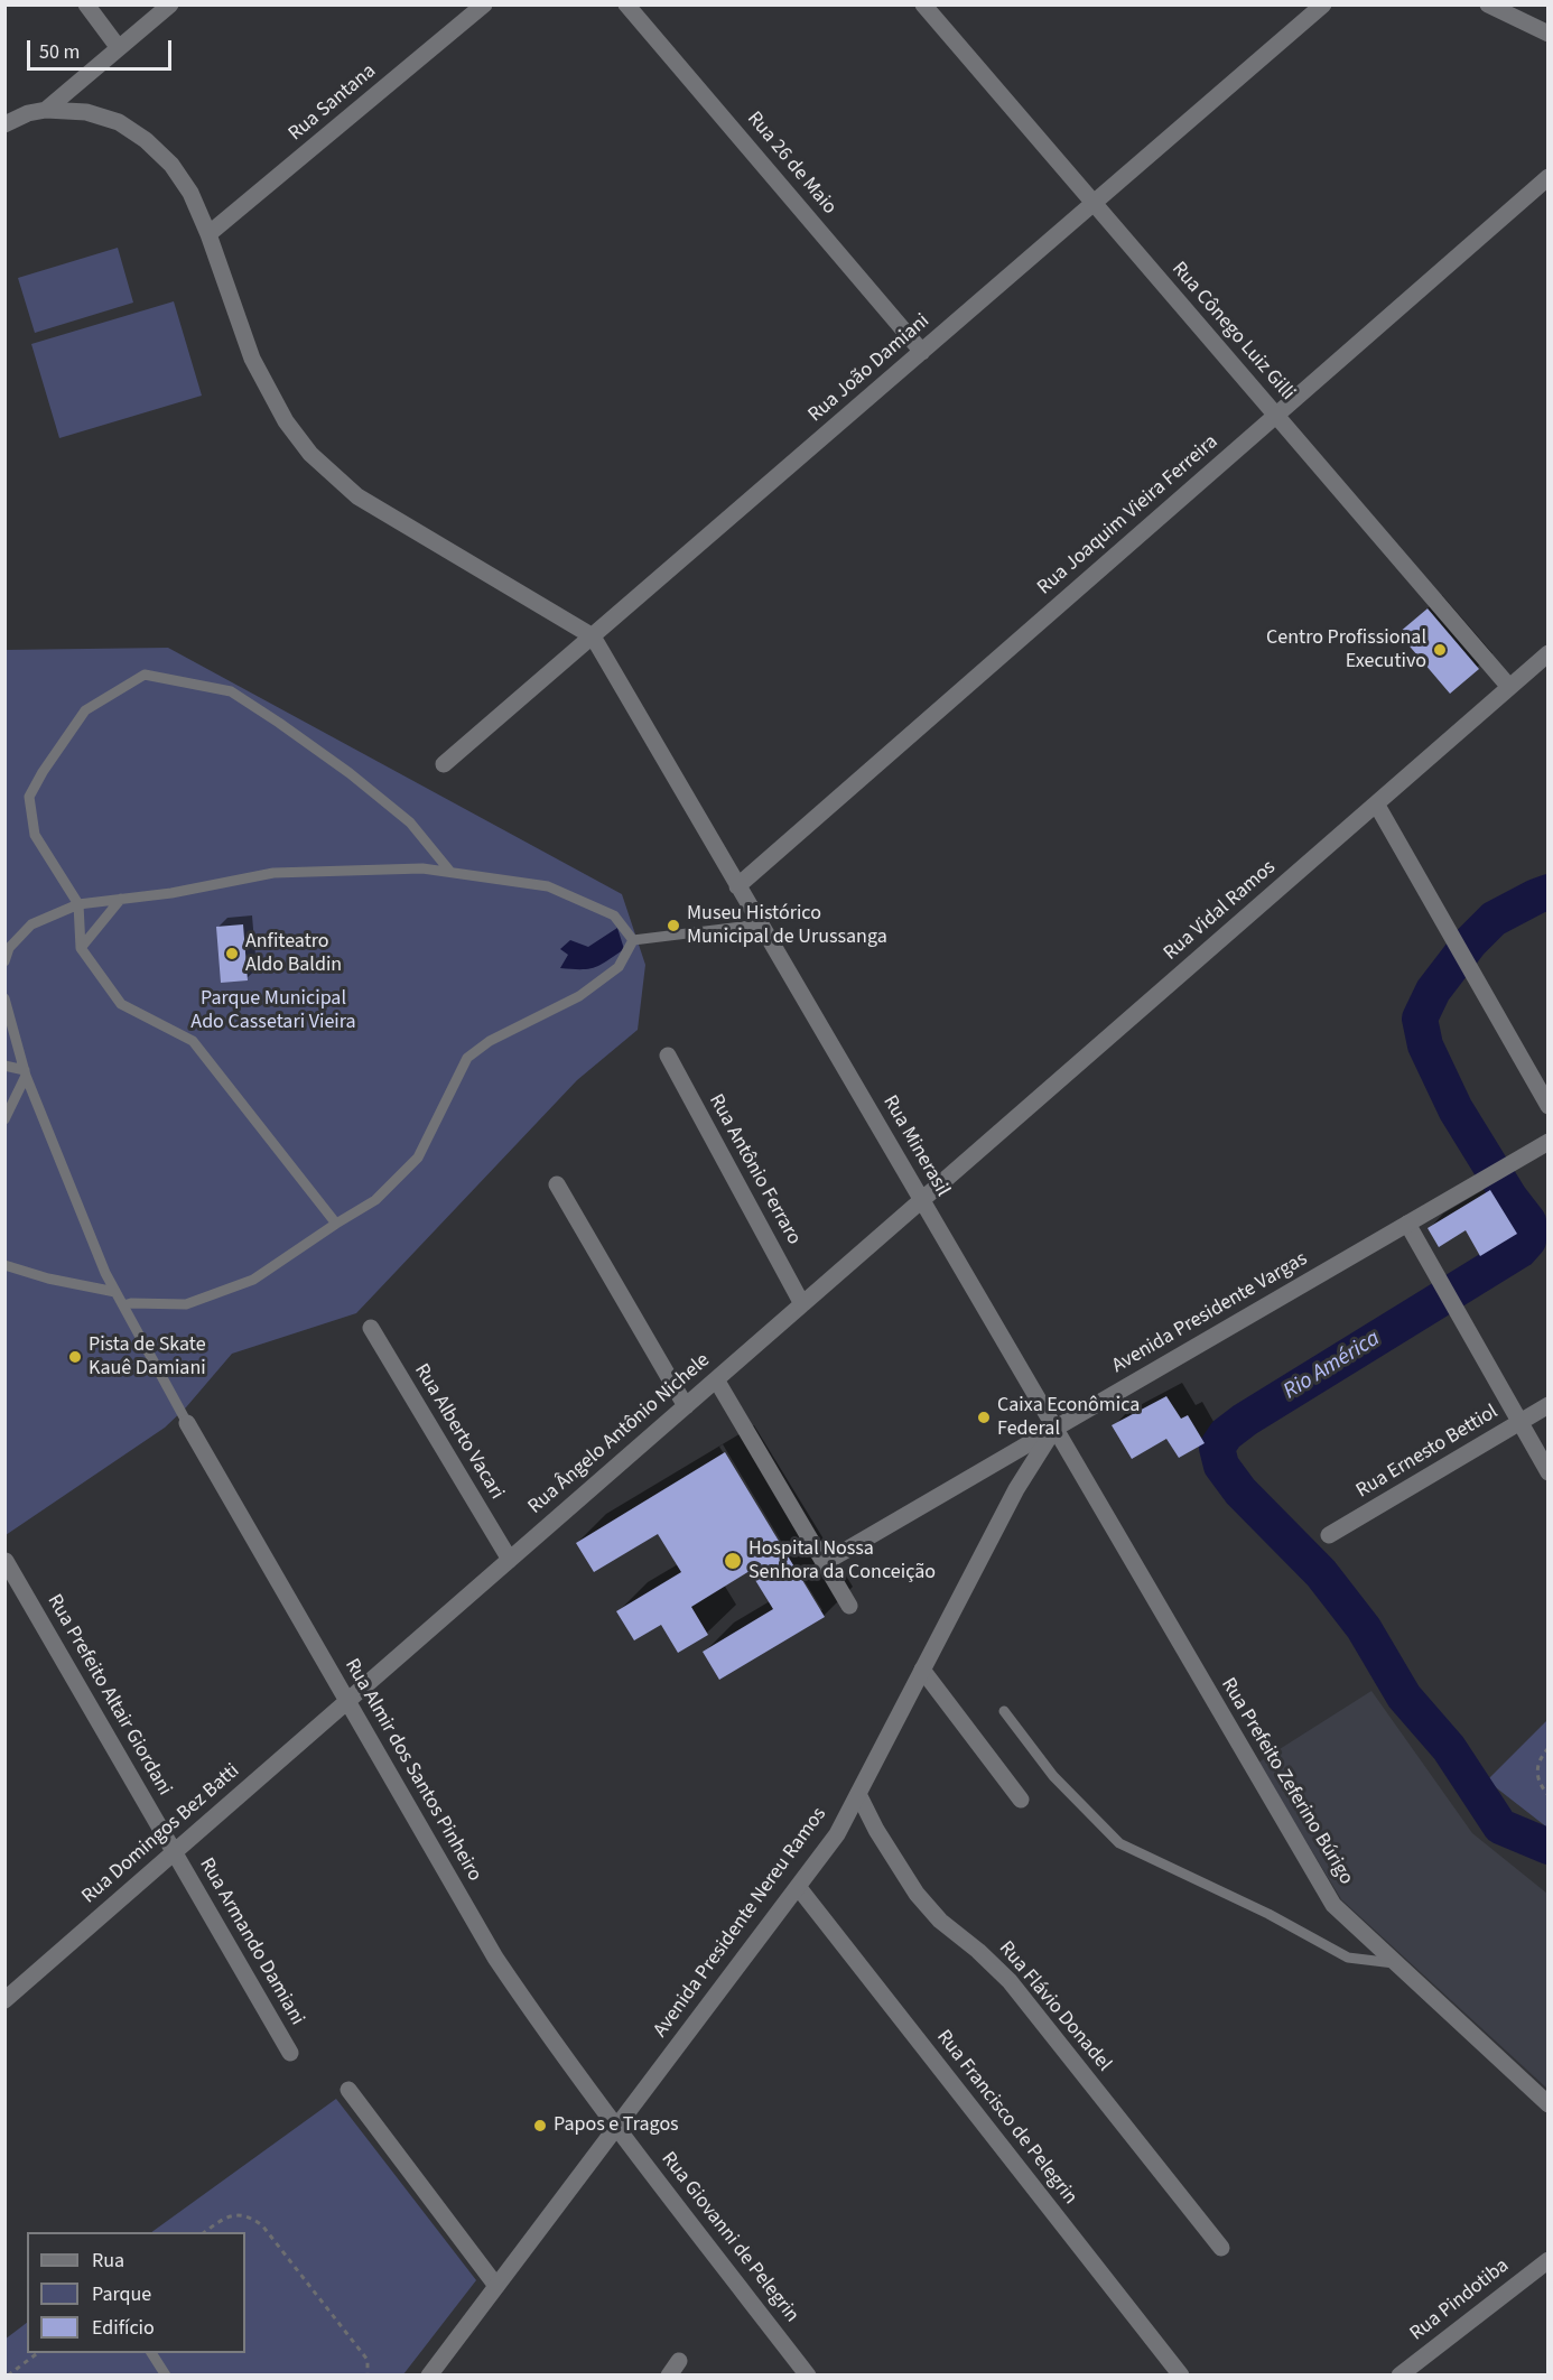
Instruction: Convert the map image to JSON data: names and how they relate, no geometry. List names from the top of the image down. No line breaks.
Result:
{"streets":{"street":["Rua Santana","Rua 26 de Maio","Rua Cônego Luiz Gilli","Rua João Damiani","Rua Joaquim Vieira Ferreira","Rua Vidal Ramos","Rua Minerasil","Rua Antônio Ferraro","Avenida Presidente Vargas","Rua Alberto Vacari","Rua Ângelo Antônio Nichele","Rua Ernesto Bettiol","Rua Prefeito Altair Giordani","Rua Almir dos Santos Pinheiro","Rua Prefeito Zeferino Búrigo","Rua Domingos Bez Batti","Avenida Presidente Nereu Ramos","Rua Armando Damiani","Rua Flávio Donadel","Rua Francisco de Pelegrin","Rua Giovanni de Pelegrin","Rua Pindotiba"]},"crossings":[["Rua 26 de Maio","Rua João Damiani"],["Rua Cônego Luiz Gilli","Rua João Damiani"],["Rua Cônego Luiz Gilli","Rua Joaquim Vieira Ferreira"],["Rua Cônego Luiz Gilli","Rua Vidal Ramos"],["Rua João Damiani","Rua Minerasil"],["Rua Joaquim Vieira Ferreira","Rua Minerasil"],["Rua Vidal Ramos","Rua Minerasil"],["Rua Vidal Ramos","Rua Ângelo Antônio Nichele"],["Rua Minerasil","Avenida Presidente Vargas"],["Rua Minerasil","Rua Ângelo Antônio Nichele"],["Rua Minerasil","Rua Prefeito Zeferino Búrigo"],["Rua Minerasil","Avenida Presidente Nereu Ramos"],["Rua Antônio Ferraro","Rua Ângelo Antônio Nichele"],["Avenida Presidente Vargas","Rua Prefeito Zeferino Búrigo"],["Avenida Presidente Vargas","Avenida Presidente Nereu Ramos"],["Rua Alberto Vacari","Rua Ângelo Antônio Nichele"],["Rua Ângelo Antônio Nichele","Rua Almir dos Santos Pinheiro"],["Rua Ângelo Antônio Nichele","Rua Domingos Bez Batti"],["Rua Prefeito Altair Giordani","Rua Domingos Bez Batti"],["Rua Prefeito Altair Giordani","Rua Armando Damiani"],["Rua Almir dos Santos Pinheiro","Rua Domingos Bez Batti"],["Rua Almir dos Santos Pinheiro","Avenida Presidente Nereu Ramos"],["Rua Almir dos Santos Pinheiro","Rua Giovanni de Pelegrin"],["Rua Prefeito Zeferino Búrigo","Avenida Presidente Nereu Ramos"],["Rua Domingos Bez Batti","Rua Armando Damiani"],["Avenida Presidente Nereu Ramos","Rua Flávio Donadel"],["Avenida Presidente Nereu Ramos","Rua Francisco de Pelegrin"],["Avenida Presidente Nereu Ramos","Rua Giovanni de Pelegrin"]],"water":["Rio América"],"parks":["Parque Municipal Ado Cassetari Vieira"],"places":["Centro Profissional Executivo","Museu Histórico Municipal de Urussanga","Anfiteatro Aldo Baldin","Pista de Skate Kauê Damiani","Caixa Econômica Federal","Hospital Nossa Senhora da Conceição","Papos e Tragos"],"legend":["Rua","Parque","Edifício"],"scale_bar":"50 m"}
